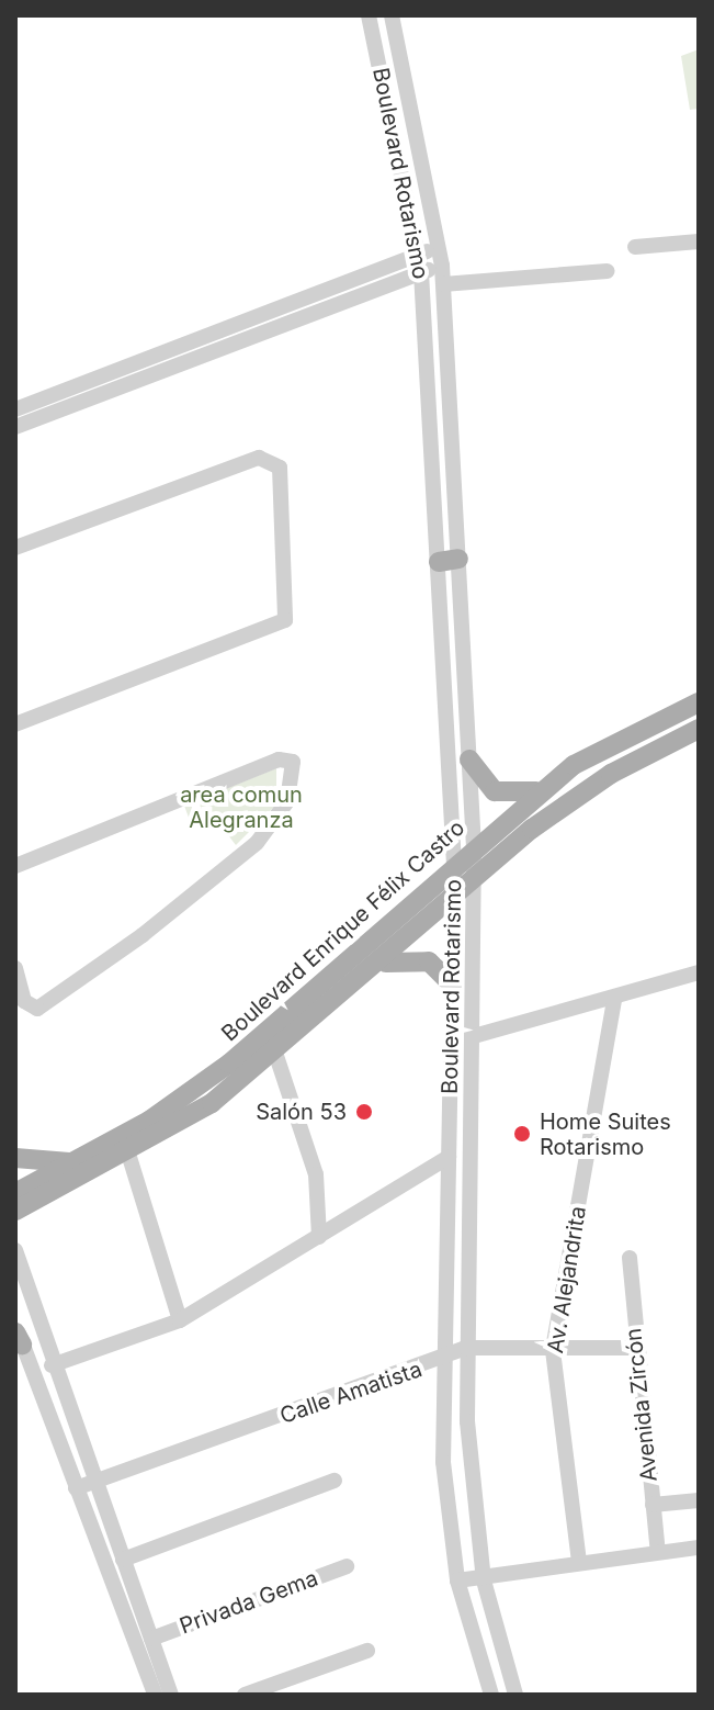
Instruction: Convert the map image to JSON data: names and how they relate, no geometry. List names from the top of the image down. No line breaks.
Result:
{"streets":{"main road":["Boulevard Enrique Félix Castro"],"street":["Boulevard Rotarismo","Av. Alejandrita","Calle Amatista","Avenida Zircón","Privada Gema"]},"crossings":[["Boulevard Rotarismo","Boulevard Enrique Félix Castro"],["Boulevard Rotarismo","Calle Amatista"]],"parks":["area comun Alegranza"],"places":["Salón 53","Home Suites Rotarismo"]}
